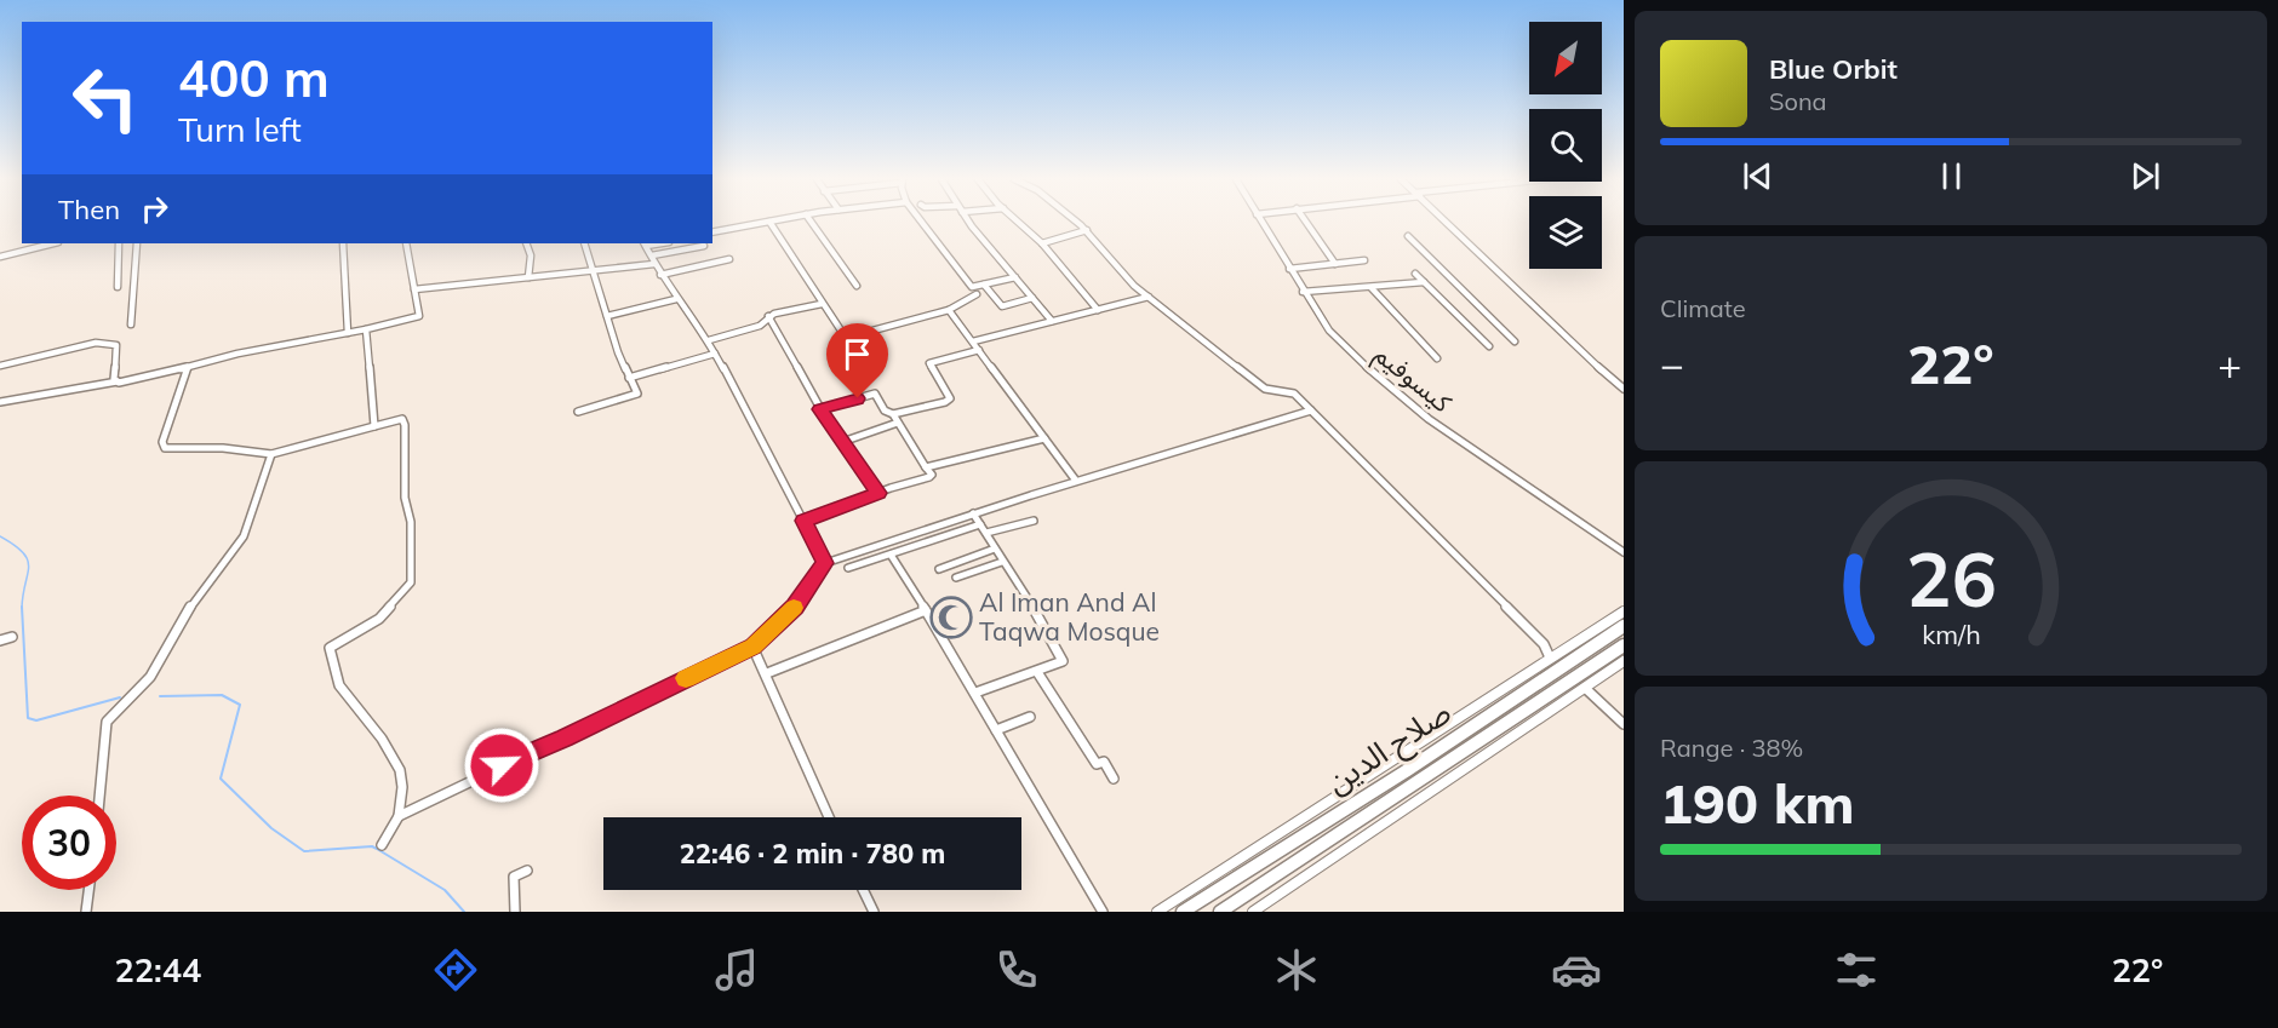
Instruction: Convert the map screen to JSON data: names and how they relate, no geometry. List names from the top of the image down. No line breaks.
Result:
{"streets":{"highway":["صلاح الدين"],"street":["كيسوفيم"]},"places":{"mosque":["Al Iman And Al Taqwa Mosque"]},"north":"bottom left","page":{"turn":["400 m","Turn left"],"song":["Blue Orbit","Sona"],"then":"Then","tile":["Climate",["Range · 38%","190 km"]],"heat":["−","22°","+"],"limit":"30","trip":"22:46 · 2 min · 780 m","tabs":["22:44","22°"],"gauge":["26","km/h"]}}
